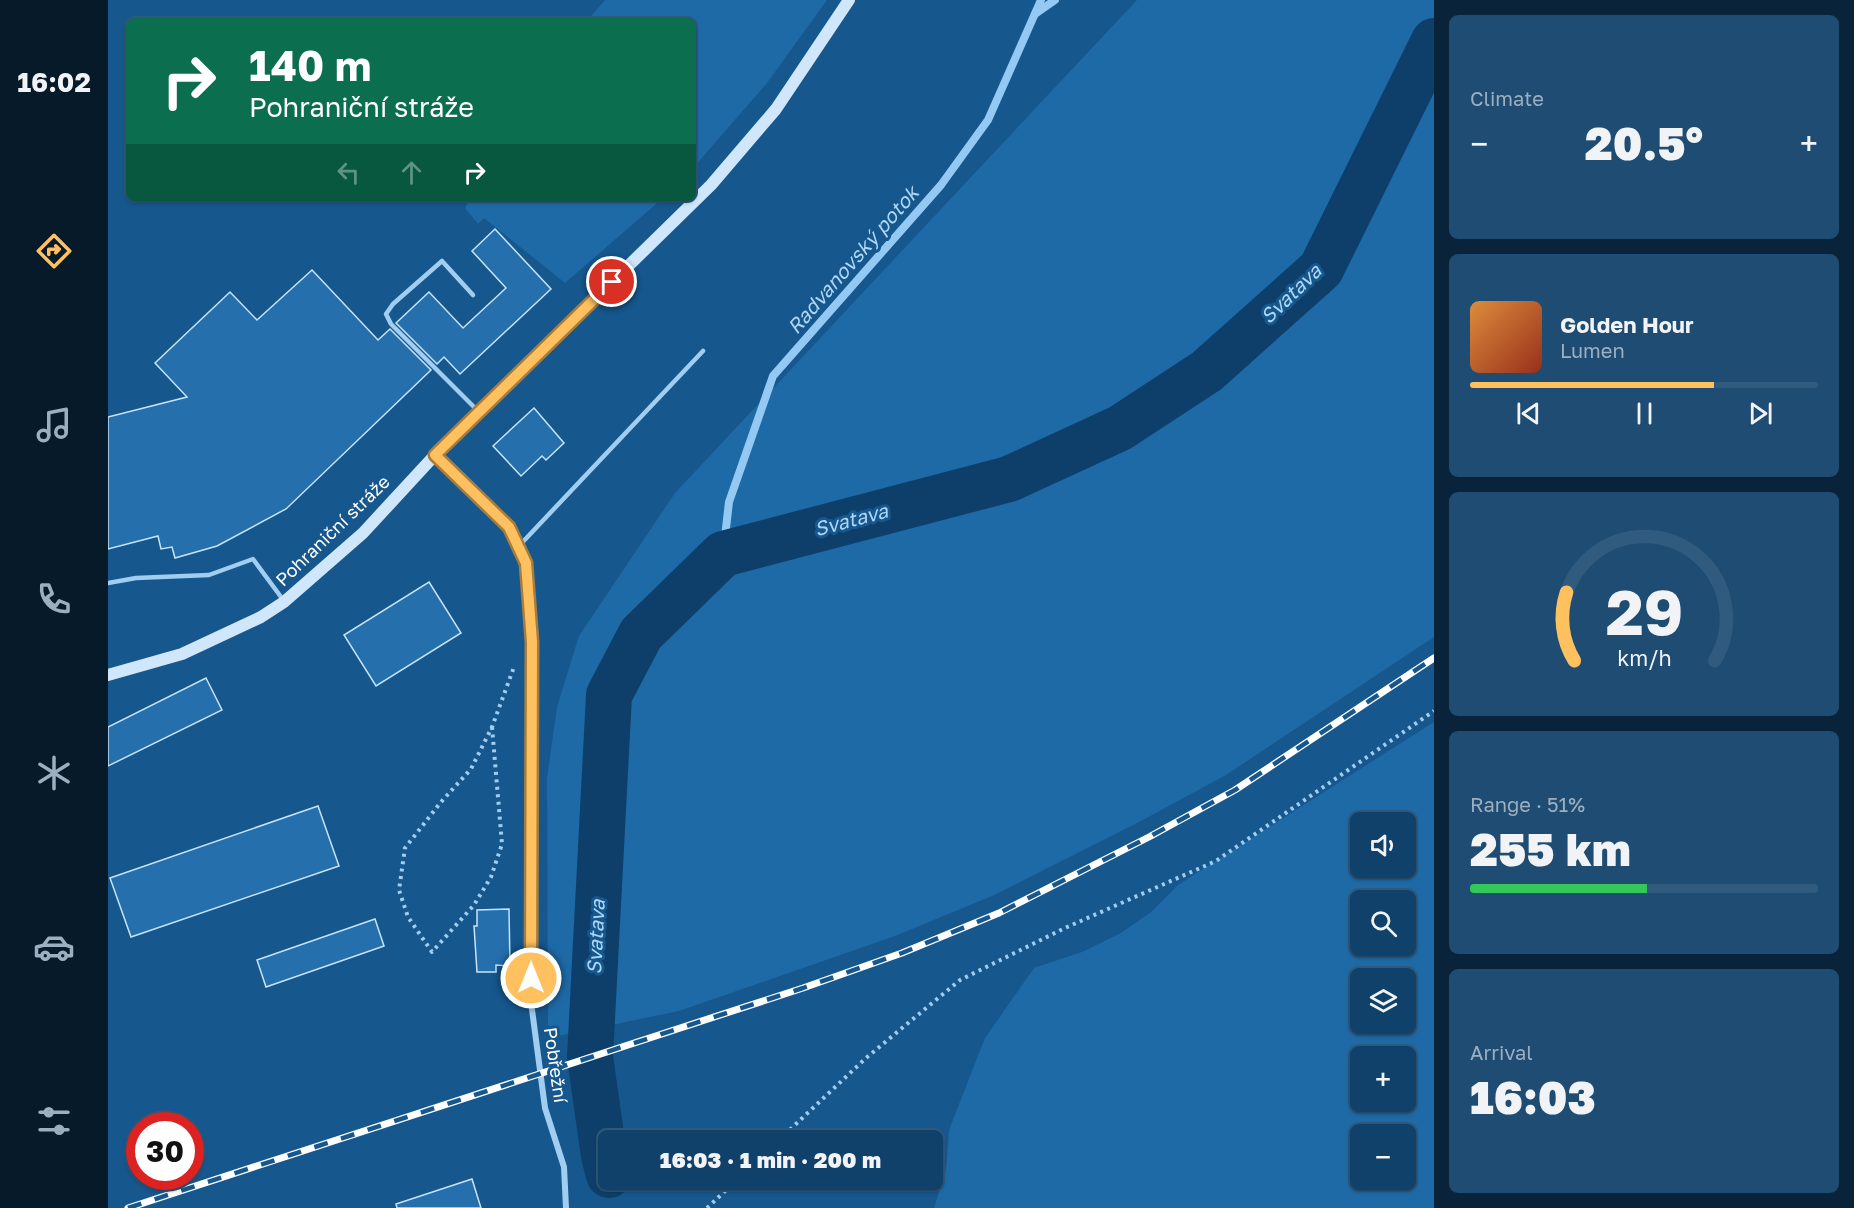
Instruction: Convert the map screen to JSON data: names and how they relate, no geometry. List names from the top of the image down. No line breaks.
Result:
{"streets":{"street":["Pohraniční stráže","Pobřežní"]},"crossings":[["Pohraniční stráže","Pobřežní"]],"water":["Radvanovský potok","Svatava"],"page":{"tabs":"16:02","tile":["Climate",["Range · 51%","255 km"],["Arrival","16:03"]],"turn":["140 m","Pohraniční stráže"],"heat":["−","20.5°","+"],"song":["Golden Hour","Lumen"],"map_buttons":["+","−"],"limit":"30","trip":"16:03 · 1 min · 200 m","gauge":["29","km/h"]}}
